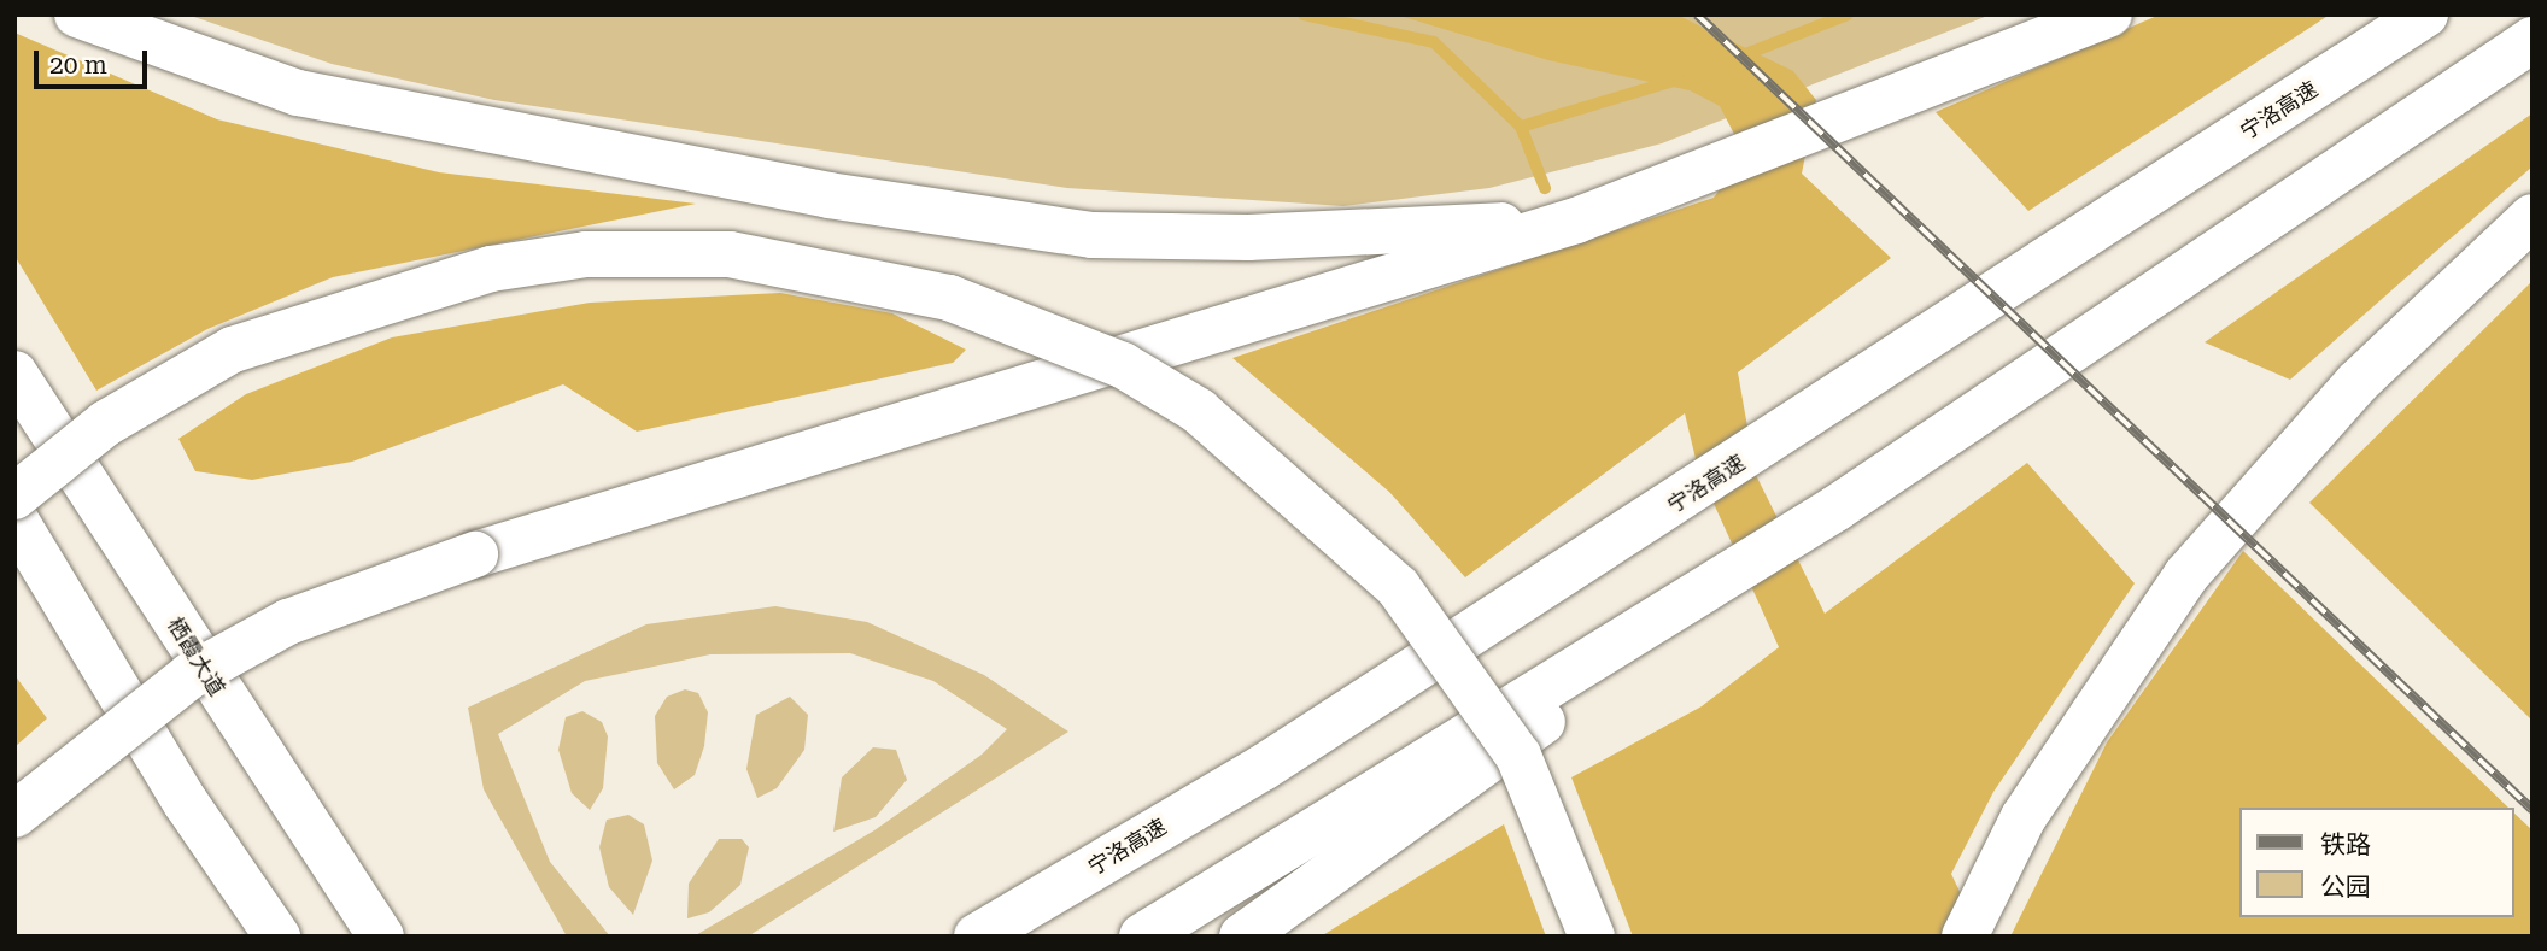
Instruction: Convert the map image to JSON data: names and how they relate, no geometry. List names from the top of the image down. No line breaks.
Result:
{"streets":{"highway":["宁洛高速","栖霞大道"]},"legend":["铁路","公园"],"scale_bar":"20 m"}
